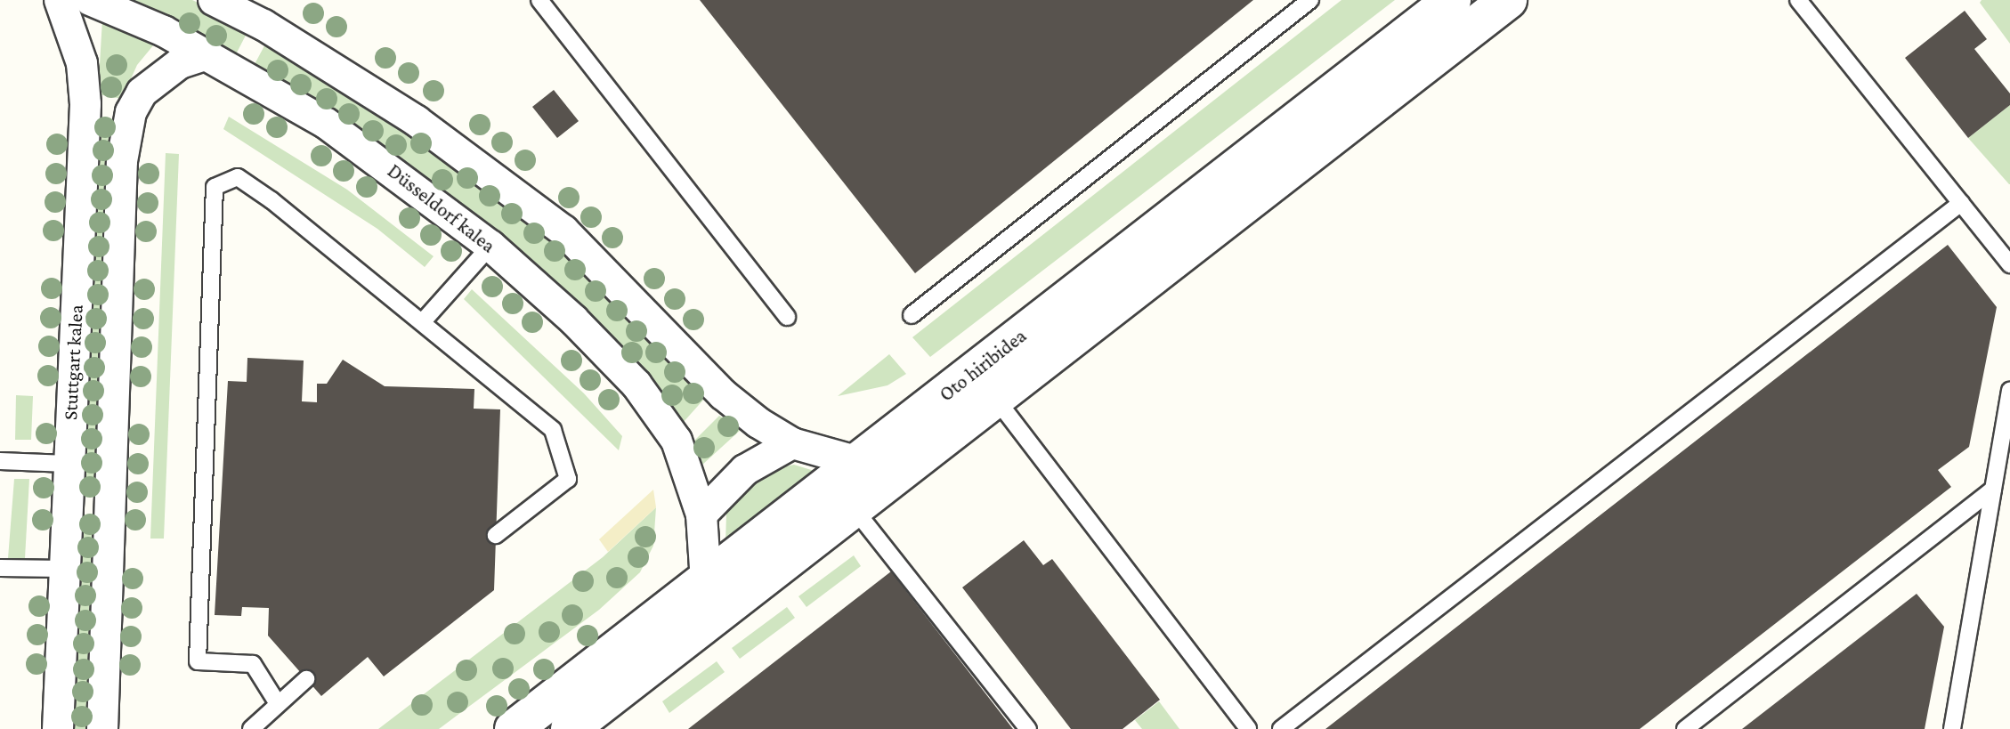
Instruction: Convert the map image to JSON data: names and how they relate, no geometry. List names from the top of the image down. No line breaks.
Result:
{"streets":{"street":["Düsseldorf kalea","Stuttgart kalea","Oto hiribidea"]},"crossings":[["Düsseldorf kalea","Oto hiribidea"]]}
